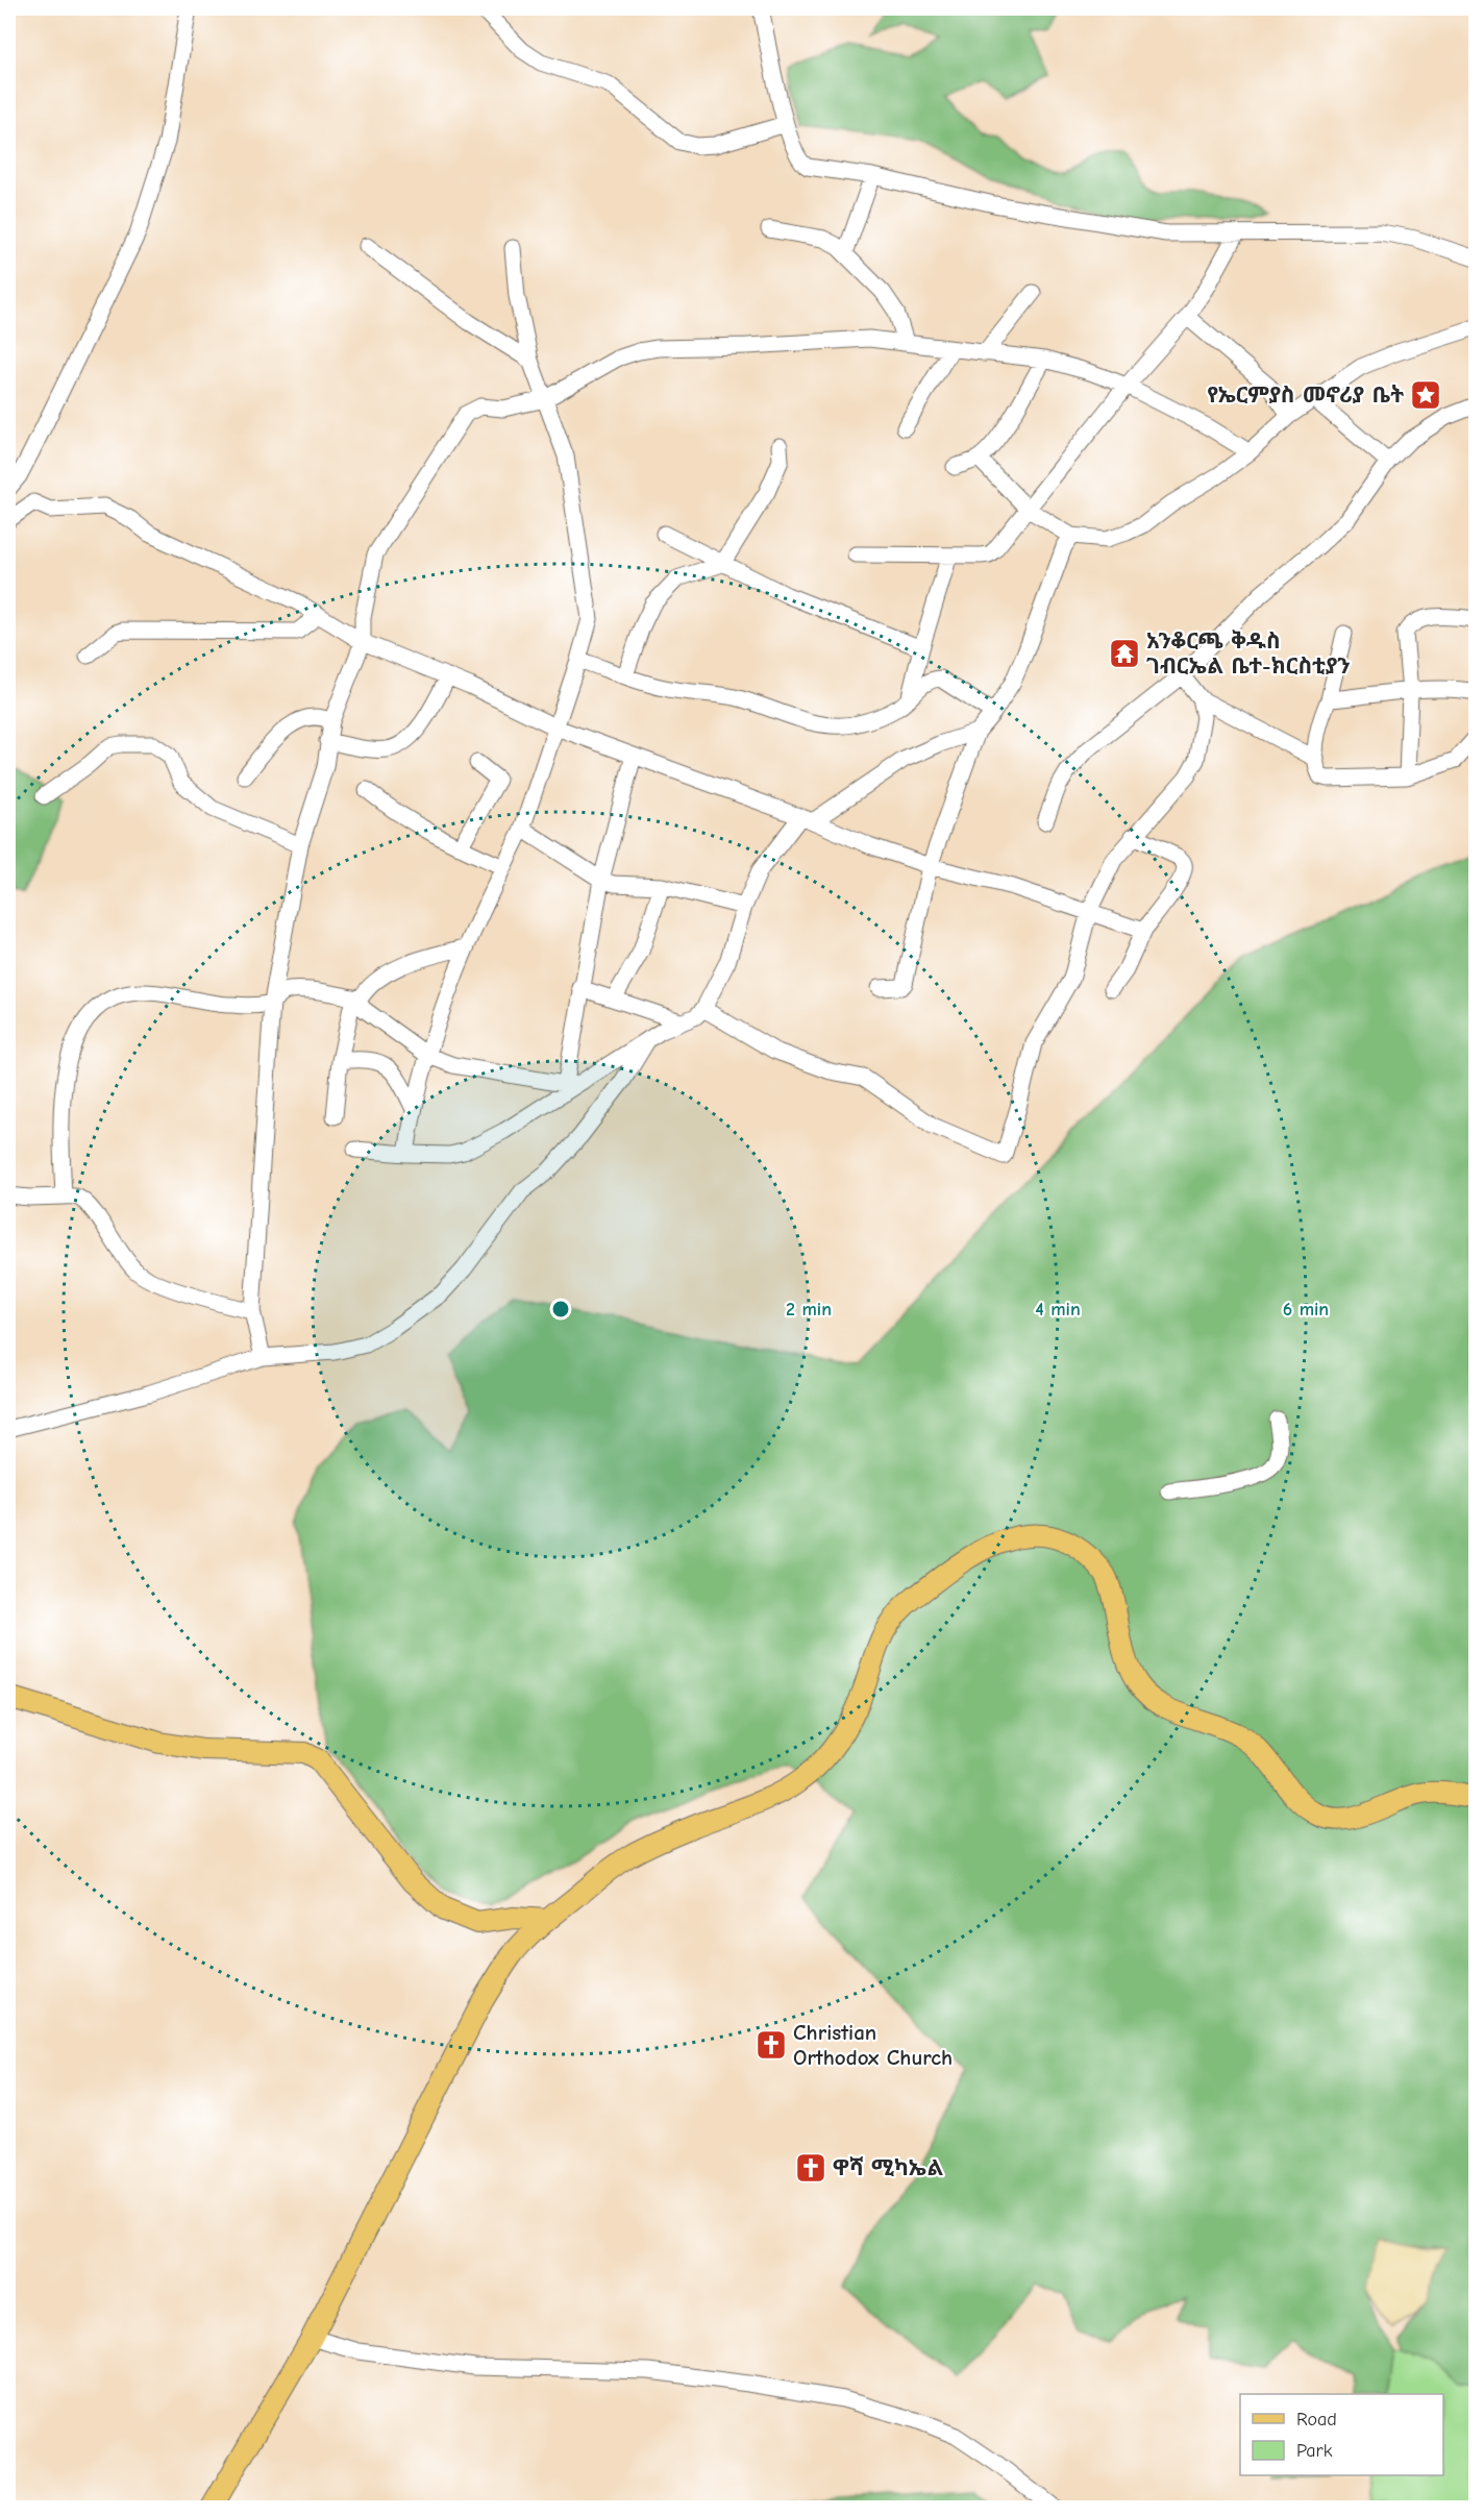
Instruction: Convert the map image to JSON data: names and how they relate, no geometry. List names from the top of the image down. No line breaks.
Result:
{"places":{"place":["የኤርምያስ መኖሪያ ቤት"],"temple":["አንቆርጫ ቅዱስ ገብርኤል ቤተ-ክርስቲያን"],"church":["Christian Orthodox Church","ዋሻ ሚካኤል"]},"legend":["Road","Park"],"rings":["2 min","4 min","6 min"]}
